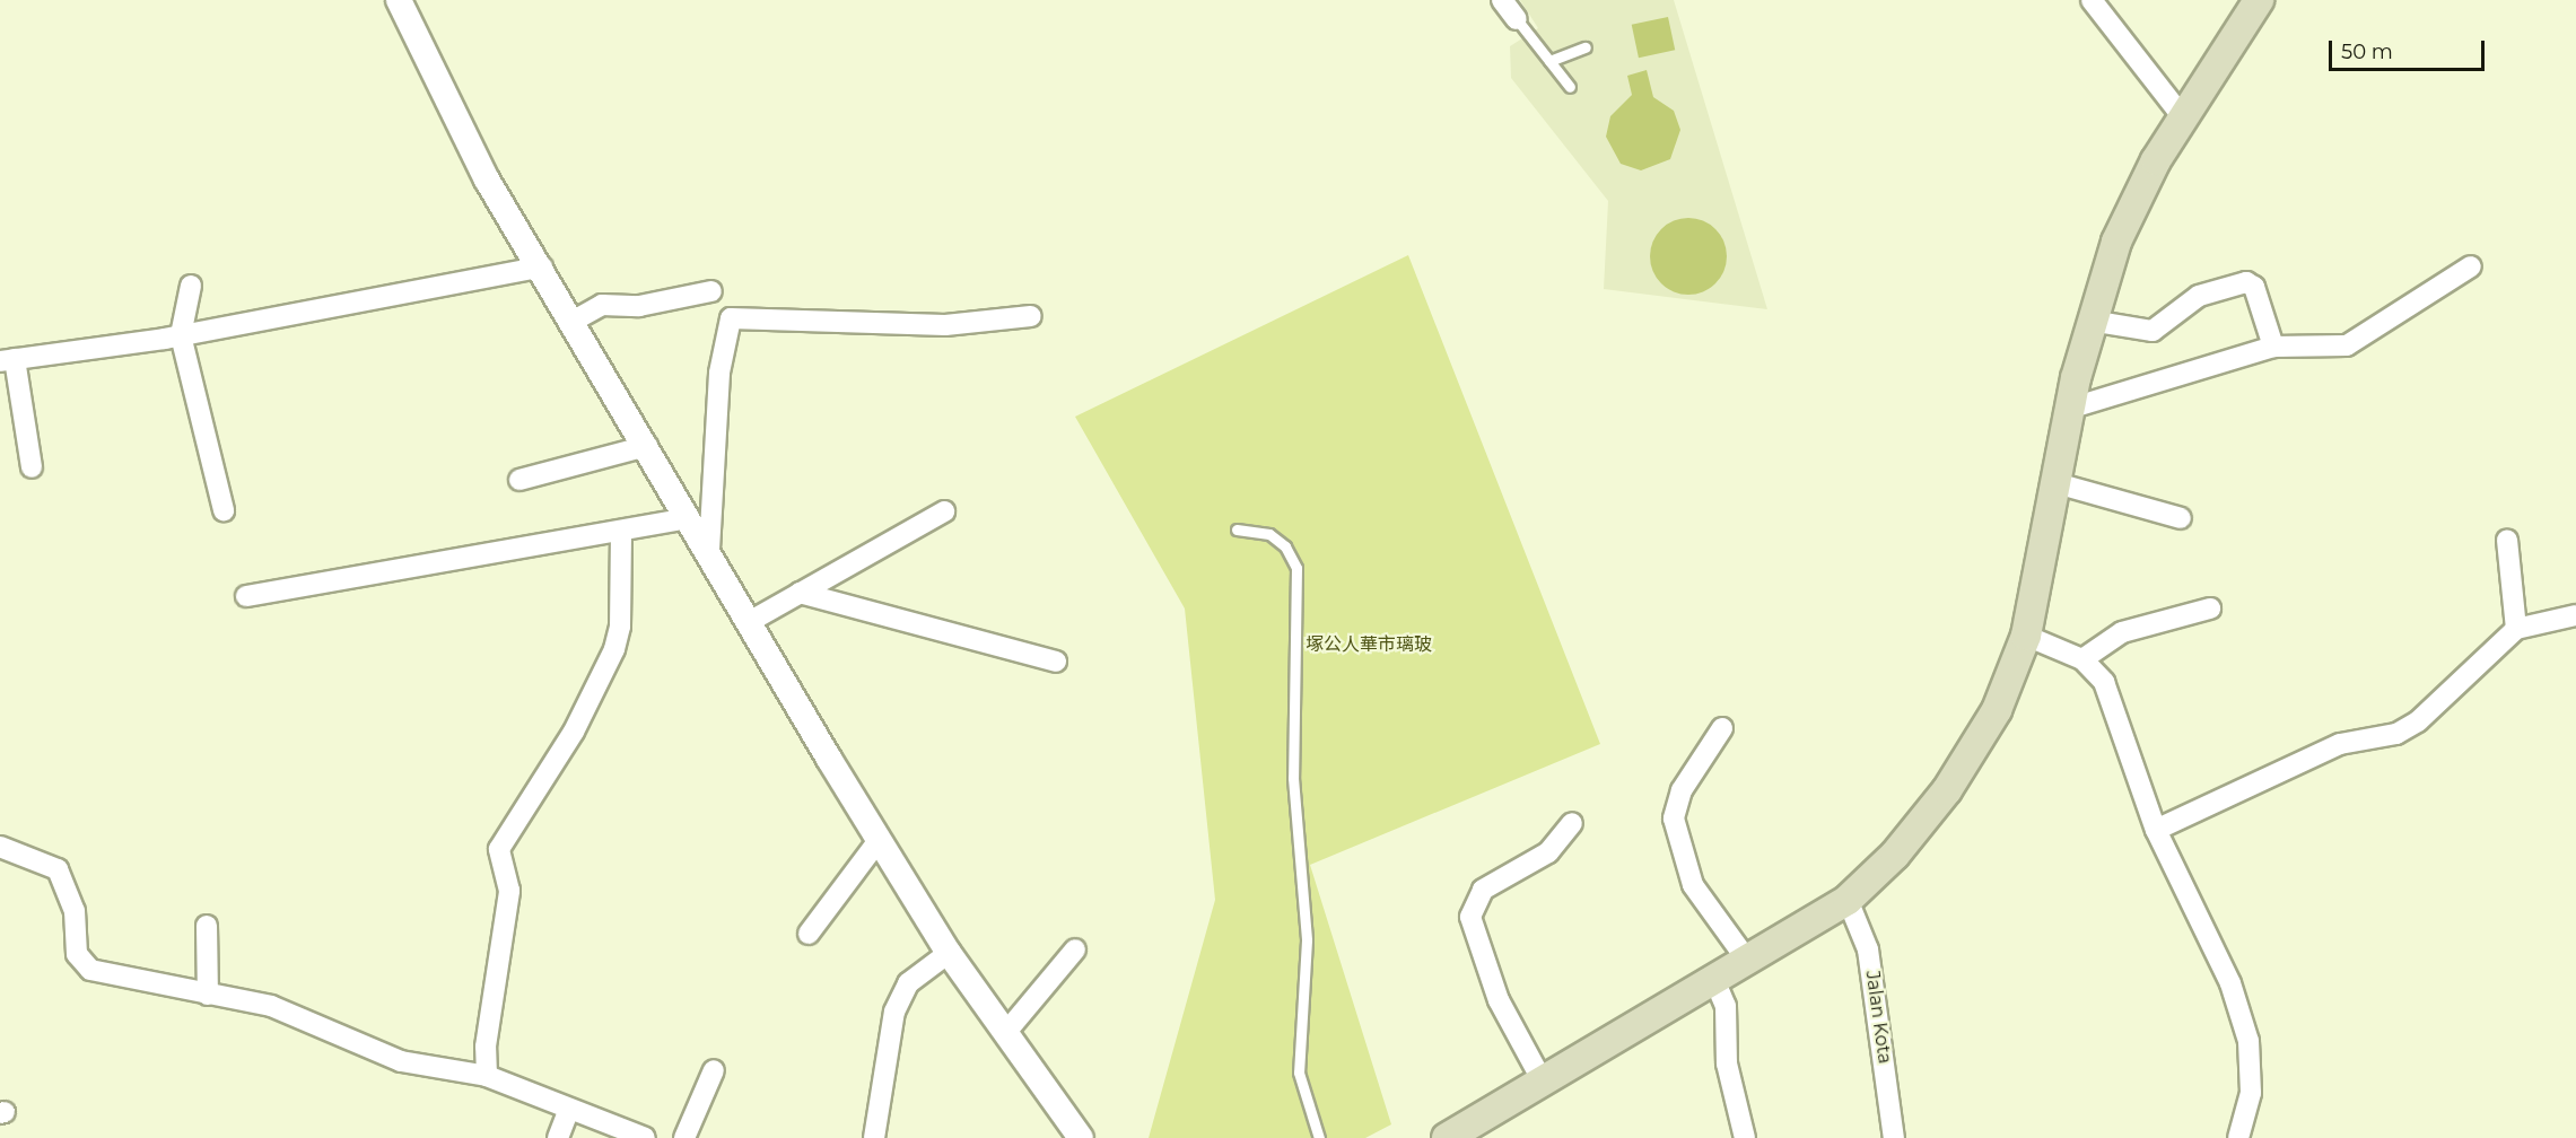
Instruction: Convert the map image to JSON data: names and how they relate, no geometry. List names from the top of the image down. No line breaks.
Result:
{"streets":{"street":["Jalan Kota"]},"parks":["塚公人華市璃玻"],"scale_bar":"50 m"}
